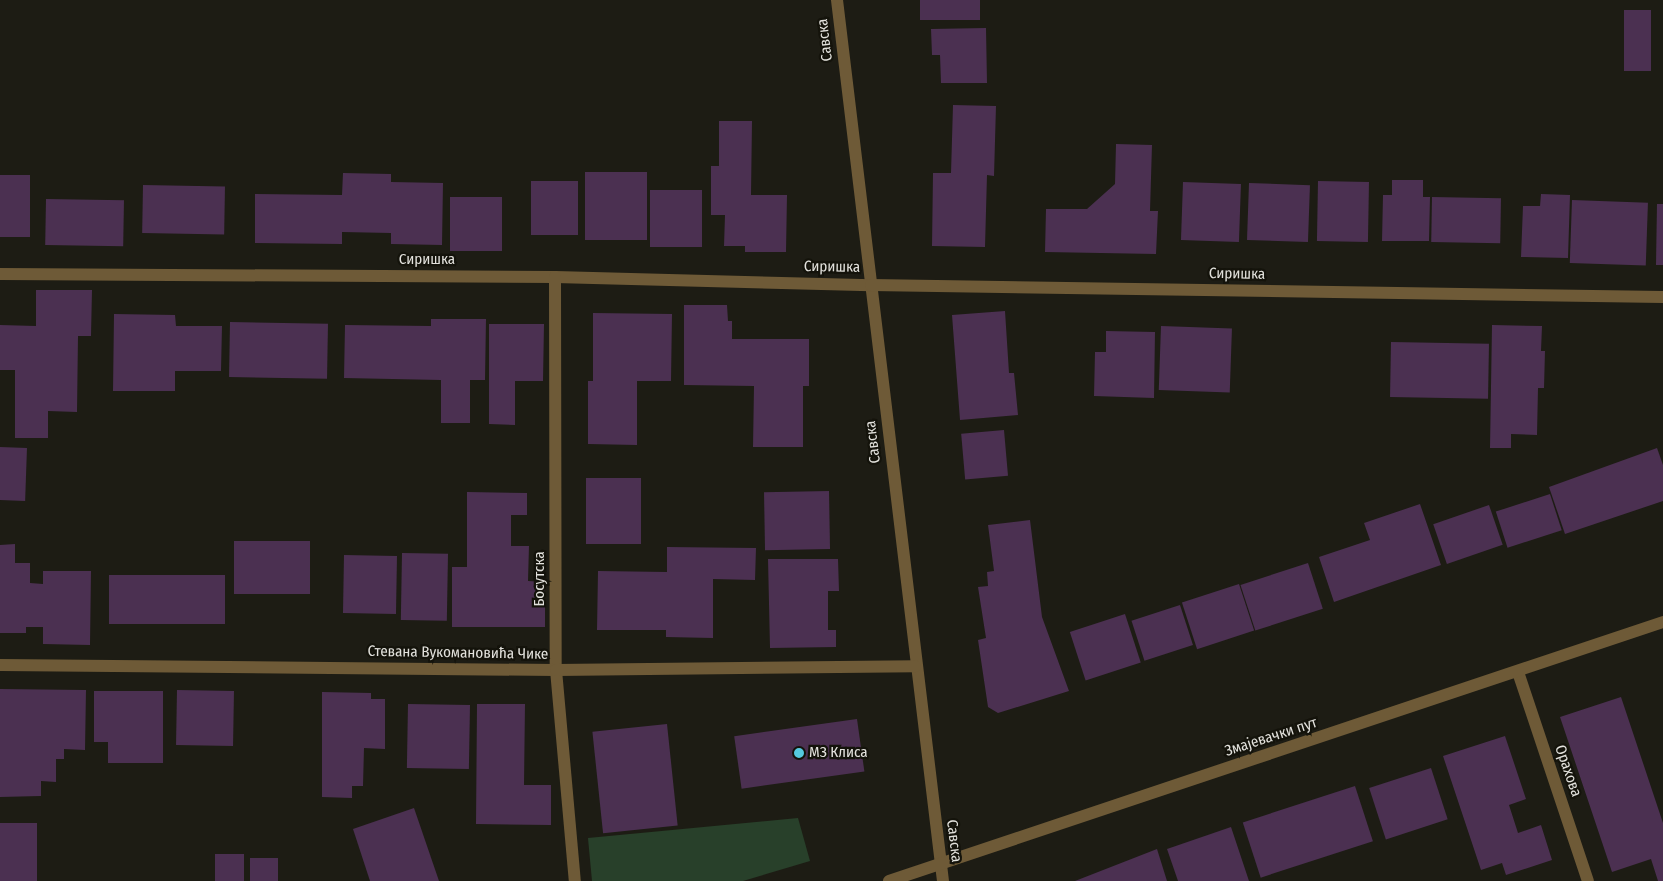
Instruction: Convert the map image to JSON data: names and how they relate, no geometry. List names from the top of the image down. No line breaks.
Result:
{"streets":{"street":["Савска","Сиришка","Босутска","Стевана Вукомановића Чике","Змајевачки пут","Орахова"]},"crossings":[["Савска","Сиришка"],["Савска","Стевана Вукомановића Чике"],["Савска","Змајевачки пут"],["Сиришка","Босутска"],["Босутска","Стевана Вукомановића Чике"],["Змајевачки пут","Орахова"]],"places":["МЗ Клиса"]}
